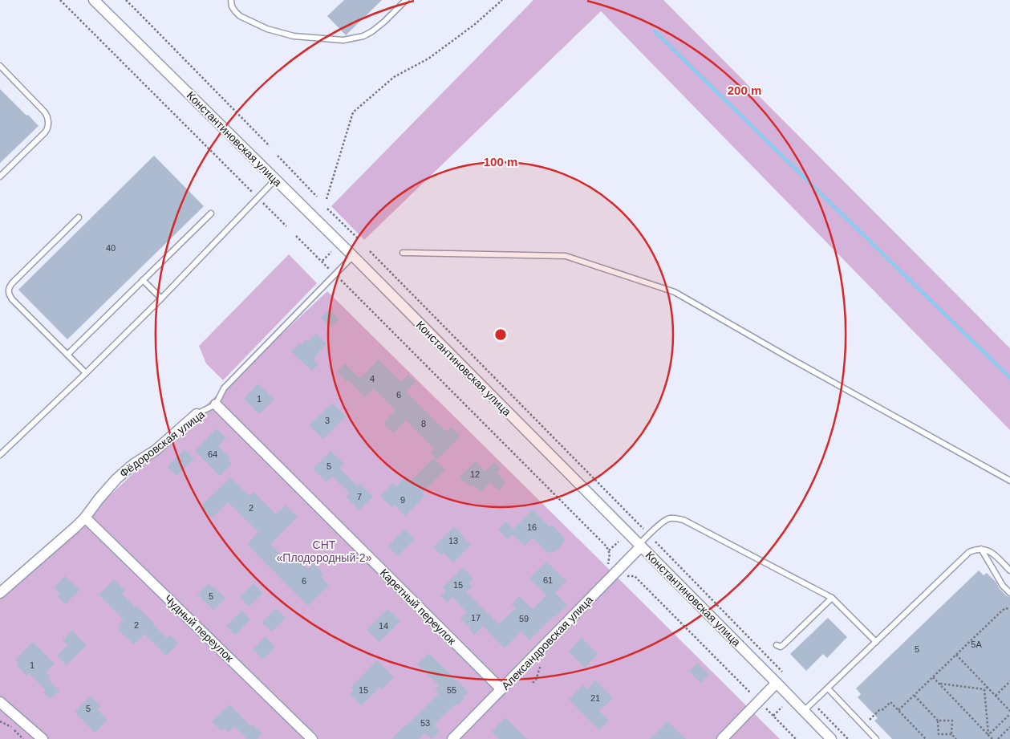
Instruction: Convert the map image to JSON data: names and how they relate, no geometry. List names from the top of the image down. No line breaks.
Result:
{"streets":{"street":["Константиновская улица","Фёдоровская улица","Каретный переулок","Чудный переулок","Александровская улица"]},"crossings":[["Константиновская улица","Фёдоровская улица"],["Константиновская улица","Александровская улица"],["Фёдоровская улица","Каретный переулок"],["Фёдоровская улица","Чудный переулок"],["Каретный переулок","Александровская улица"]],"parks":["СНТ «Плодородный-2»"],"house_numbers":["40","4","6","1","3","8","64","5","12","7","9","2","16","13","61","6","15","5","17","59","2","14","5А","5","1","15","55","21","5","53"],"rings":["200 m","100 m"]}
